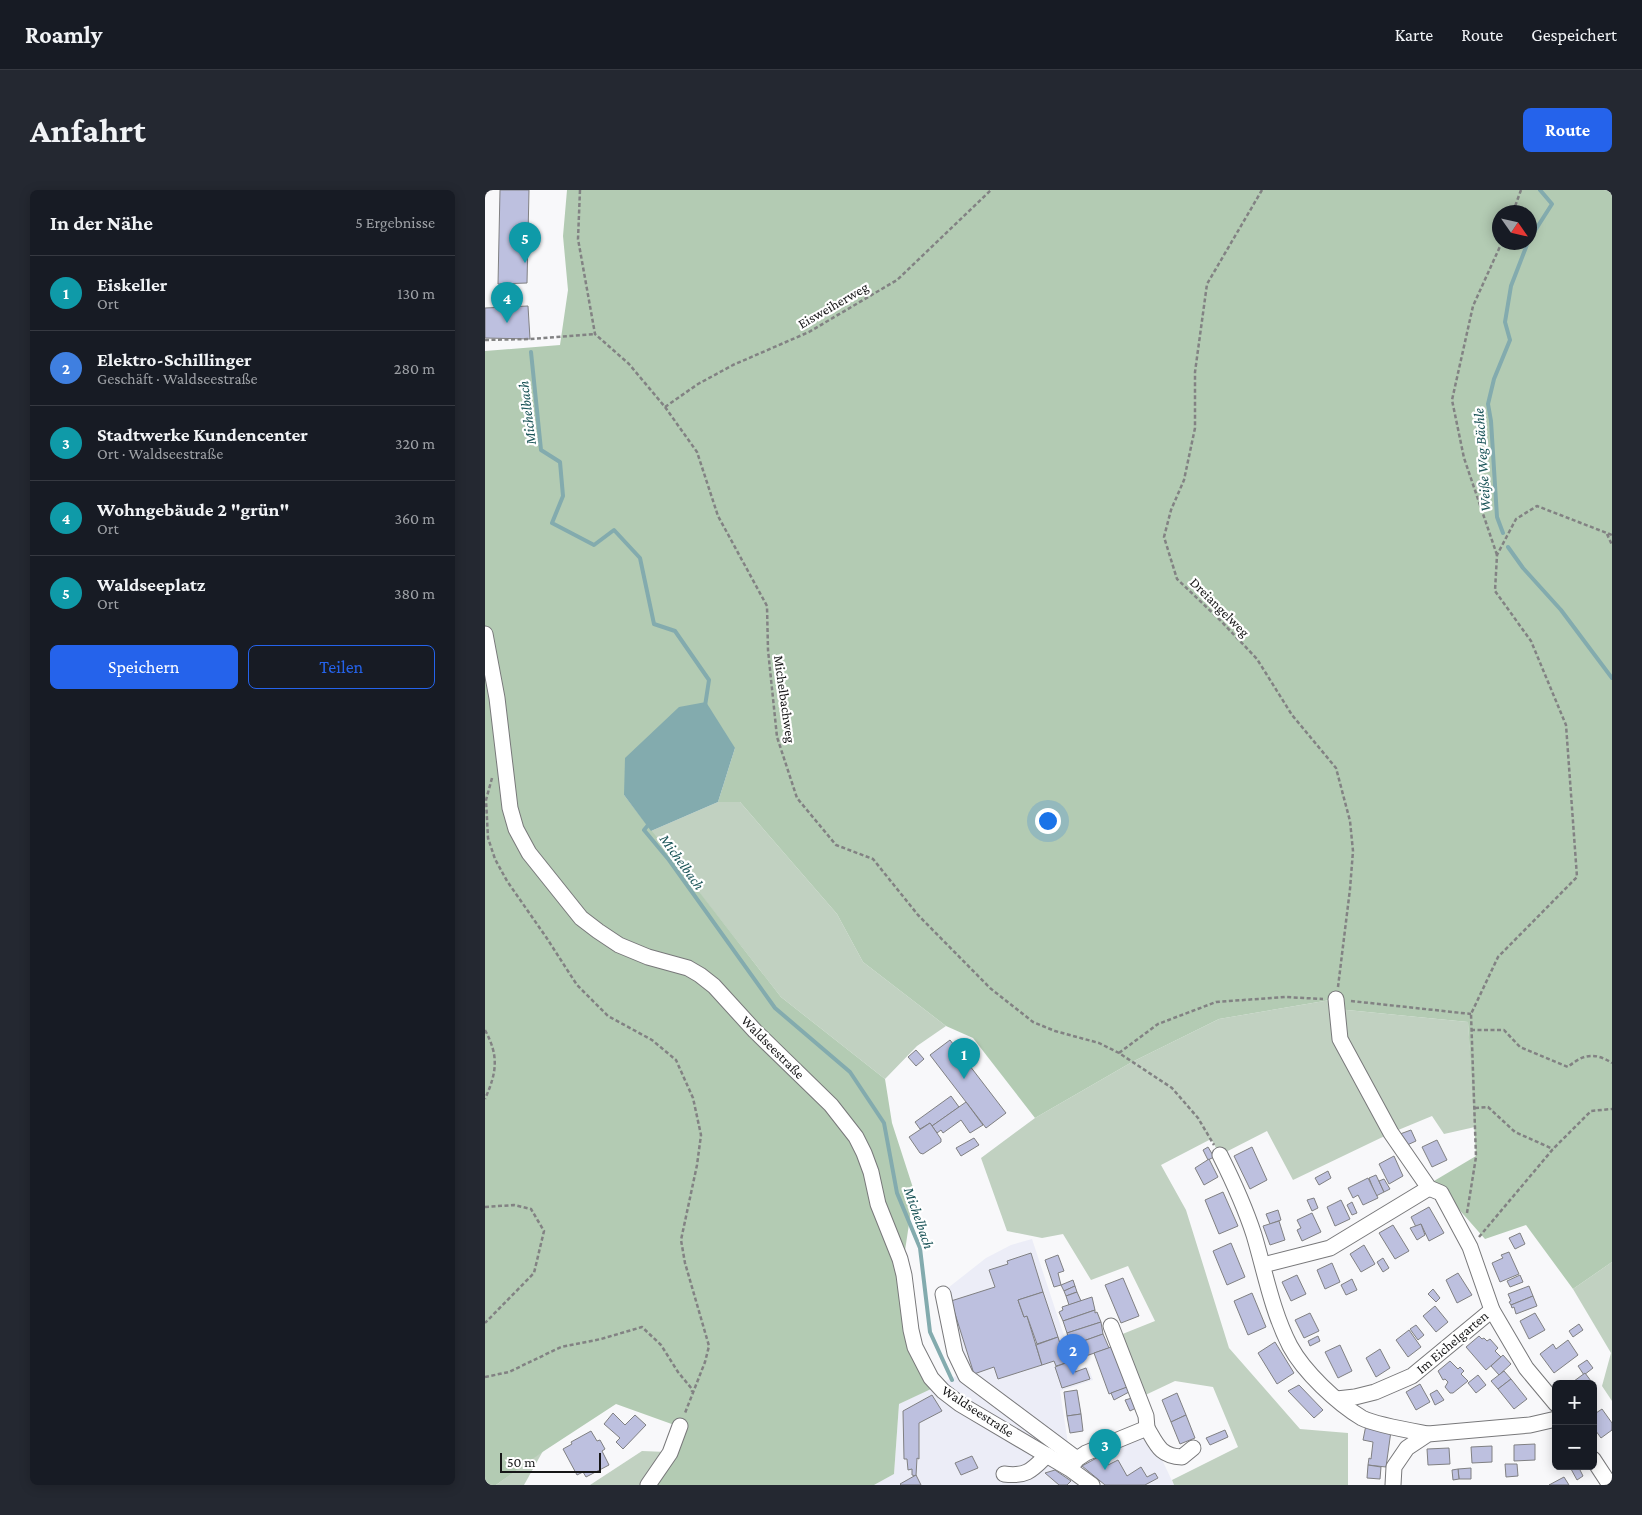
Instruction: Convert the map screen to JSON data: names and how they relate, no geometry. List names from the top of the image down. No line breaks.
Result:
{"streets":{"street":["Waldseestraße","Im Eichelgarten"],"path":["Eisweiherweg","Dreiangelweg","Michelbachweg"]},"crossings":[["Eisweiherweg","Michelbachweg"],["Dreiangelweg","Im Eichelgarten"]],"water":["Michelbach","Weiße Weg Bächle"],"scale_bar":"50 m","north":"bottom right","page":{"header":"Roamly","nav":["Karte","Route","Gespeichert"],"buttons":["Route",["Speichern","Teilen"]],"title":"Anfahrt","heading":["In der Nähe","5 Ergebnisse"],"pins":["5","4","1","2","3"],"list":[{"mark":"1","name":"Eiskeller","note":"Ort","value":"130 m"},{"mark":"2","name":"Elektro-Schillinger","note":"Geschäft · Waldseestraße","value":"280 m"},{"mark":"3","name":"Stadtwerke Kundencenter","note":"Ort · Waldseestraße","value":"320 m"},{"mark":"4","name":"Wohngebäude 2 \"grün\"","note":"Ort","value":"360 m"},{"mark":"5","name":"Waldseeplatz","note":"Ort","value":"380 m"}],"map_buttons":["+","−"],"scale":"50 m"}}
